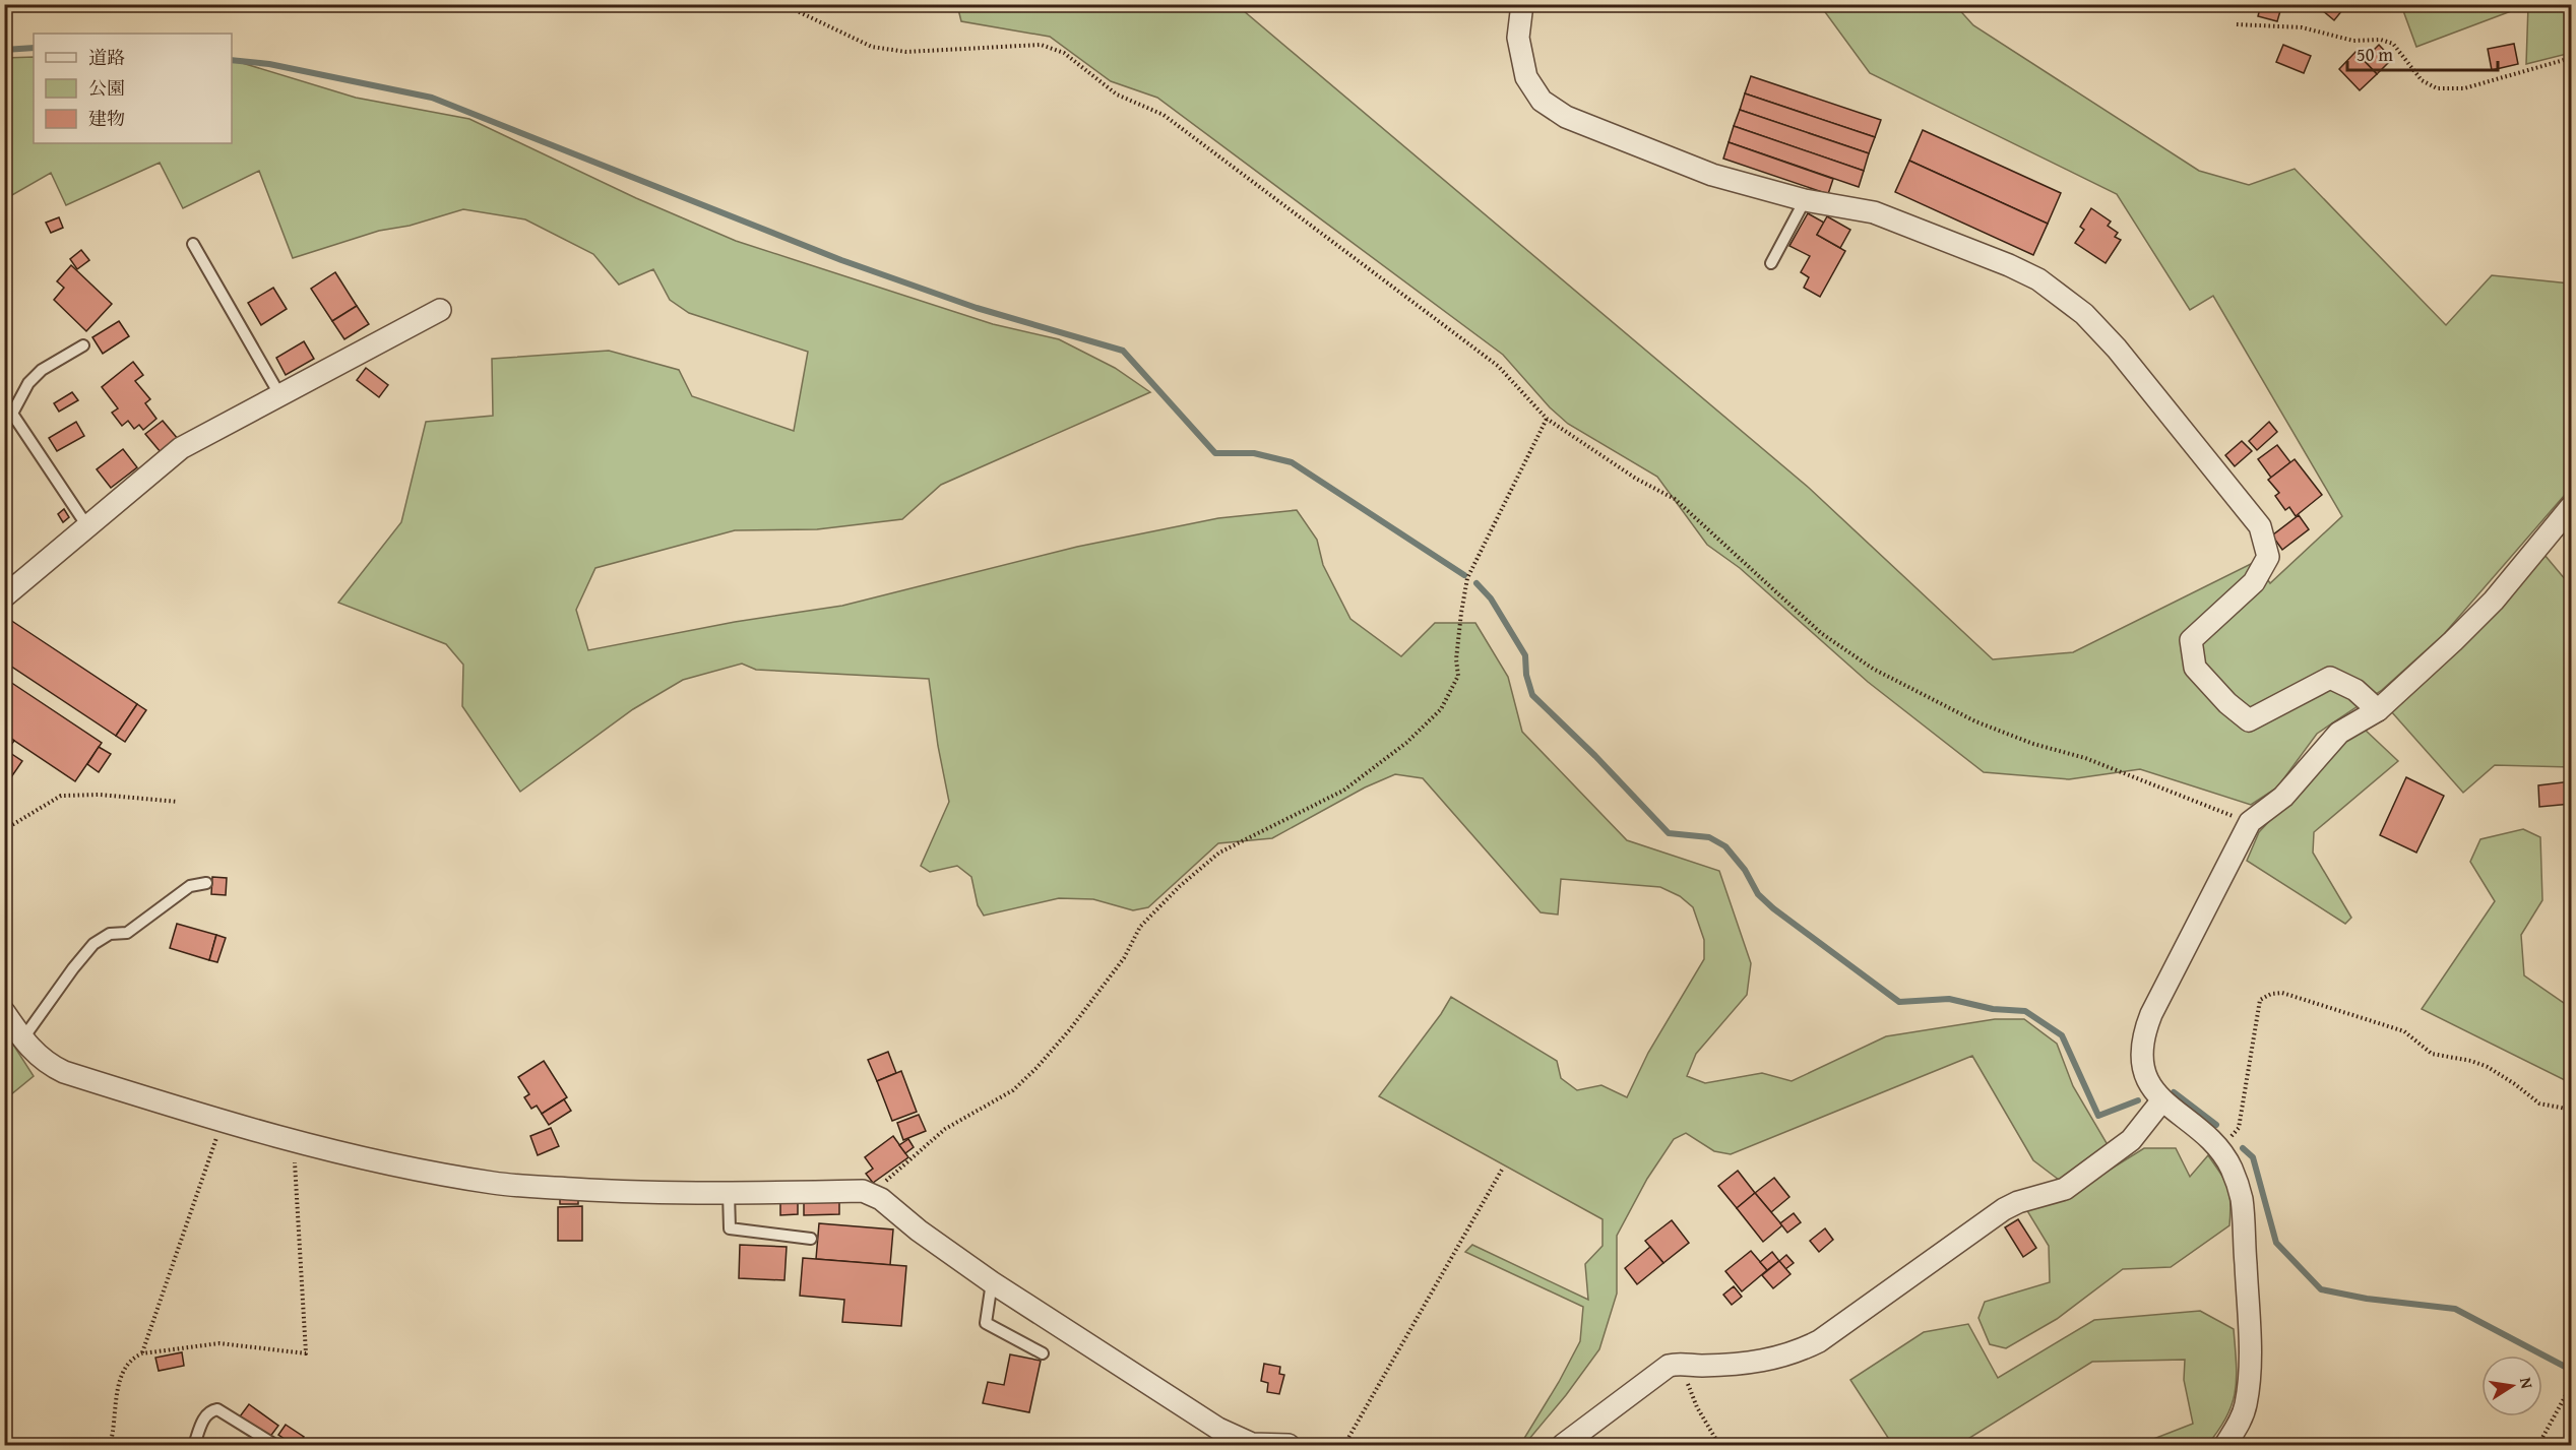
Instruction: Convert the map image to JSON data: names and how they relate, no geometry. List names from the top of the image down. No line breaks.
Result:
{"legend":["道路","公園","建物"],"scale_bar":"50 m","north":"right"}
